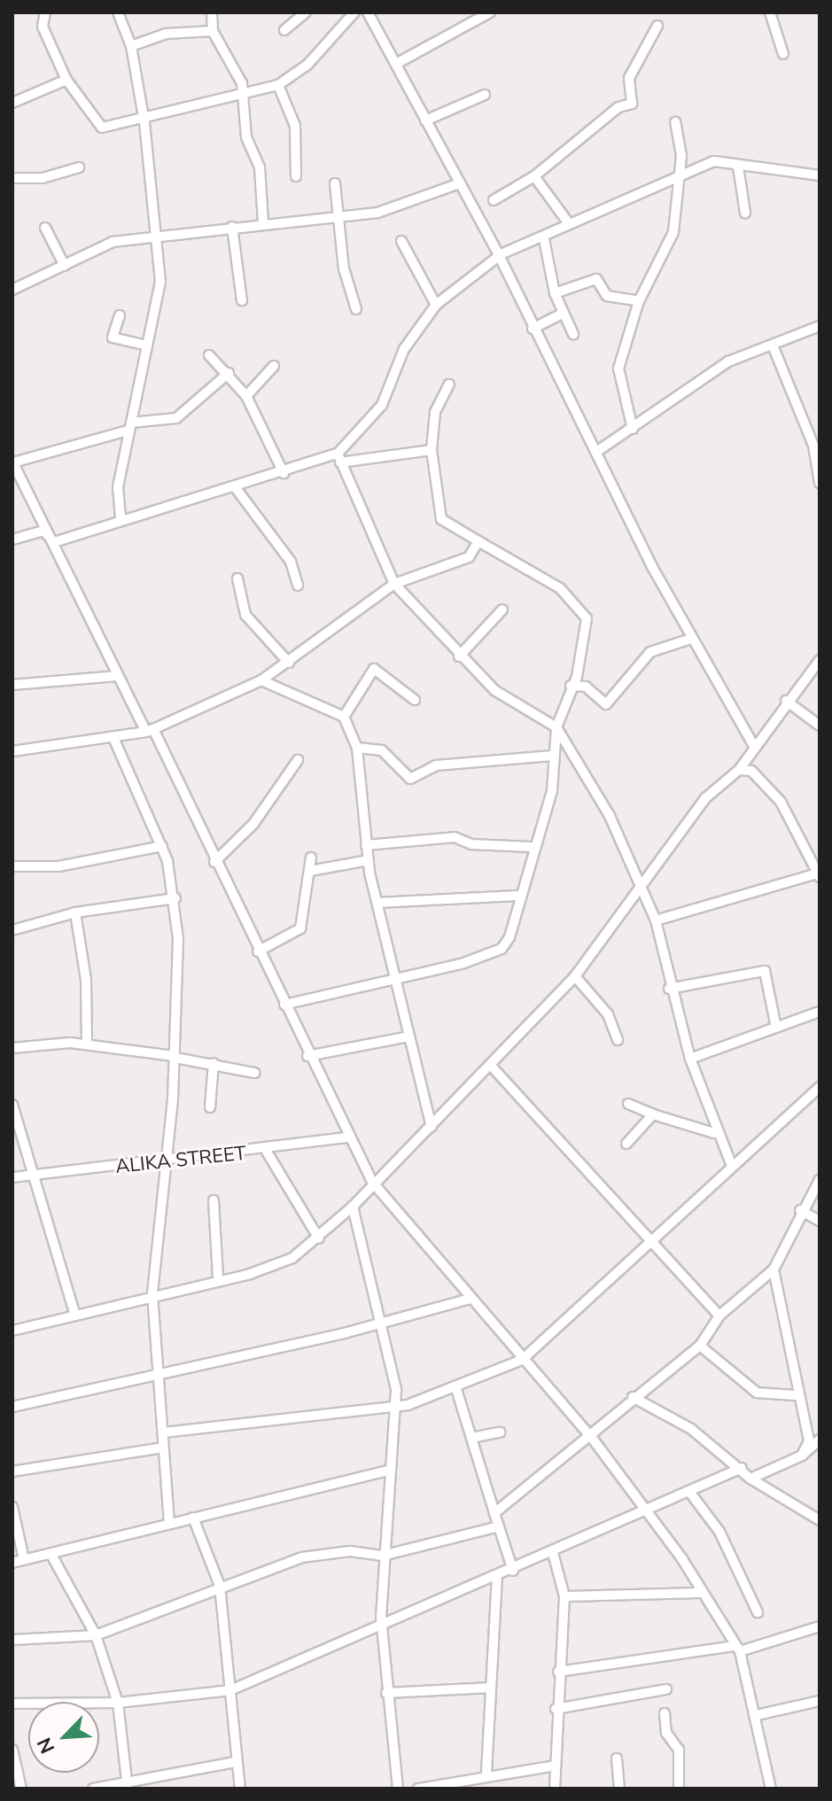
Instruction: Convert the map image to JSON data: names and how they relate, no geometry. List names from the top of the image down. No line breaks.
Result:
{"streets":{"street":["ALIKA STREET"]},"north":"bottom left"}
